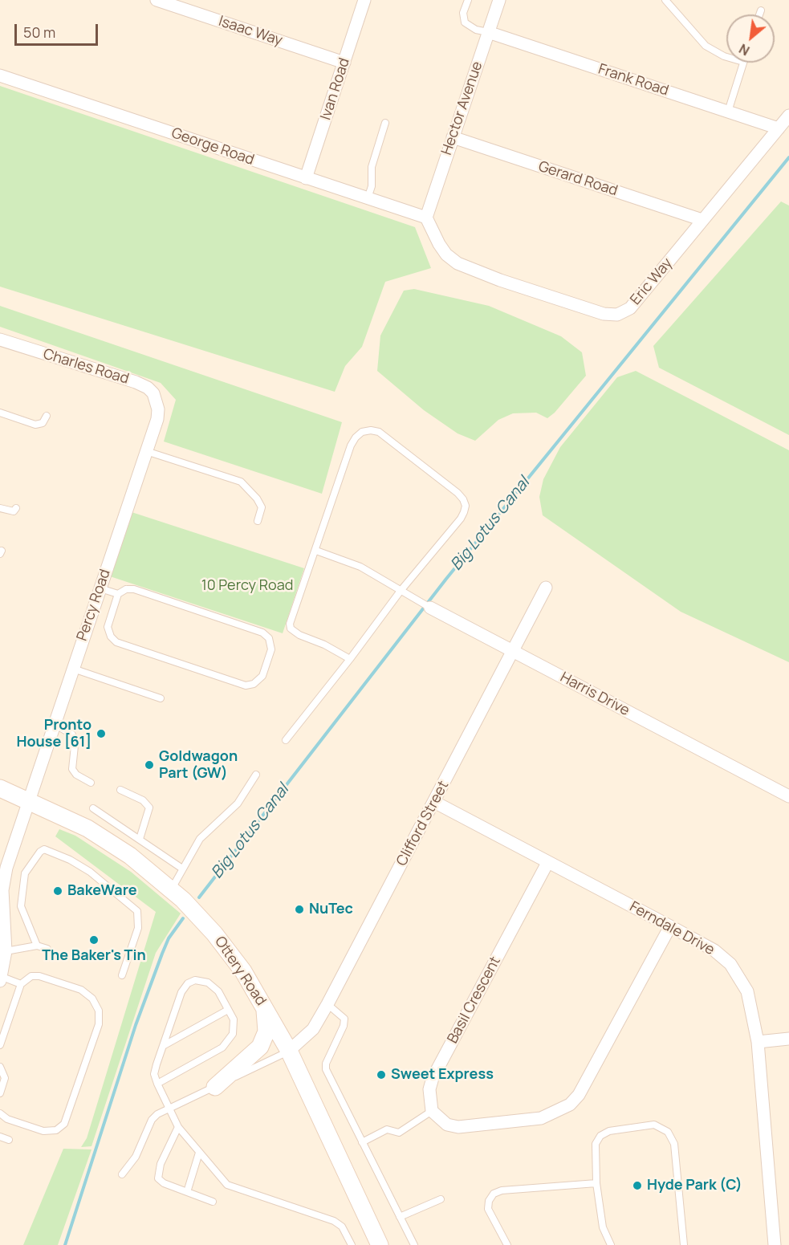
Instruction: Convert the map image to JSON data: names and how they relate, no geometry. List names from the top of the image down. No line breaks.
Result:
{"streets":{"street":["Isaac Way","Frank Road","Ivan Road","Hector Avenue","George Road","Gerard Road","Eric Way","Charles Road","Percy Road","Harris Drive","Clifford Street","Ferndale Drive","Ottery Road","Basil Crescent"]},"crossings":[["Isaac Way","Ivan Road"],["Frank Road","Hector Avenue"],["Frank Road","Eric Way"],["Ivan Road","George Road"],["Hector Avenue","George Road"],["Hector Avenue","Gerard Road"],["Hector Avenue","Eric Way"],["George Road","Eric Way"],["Gerard Road","Eric Way"],["Charles Road","Percy Road"],["Percy Road","Ottery Road"],["Harris Drive","Clifford Street"],["Clifford Street","Ferndale Drive"],["Clifford Street","Ottery Road"],["Ferndale Drive","Basil Crescent"]],"water":["Big Lotus Canal"],"parks":["10 Percy Road"],"places":["Pronto House [61]","Goldwagon Part (GW)","BakeWare","NuTec","The Baker's Tin","Sweet Express","Hyde Park (C)"],"scale_bar":"50 m","north":"bottom left"}
